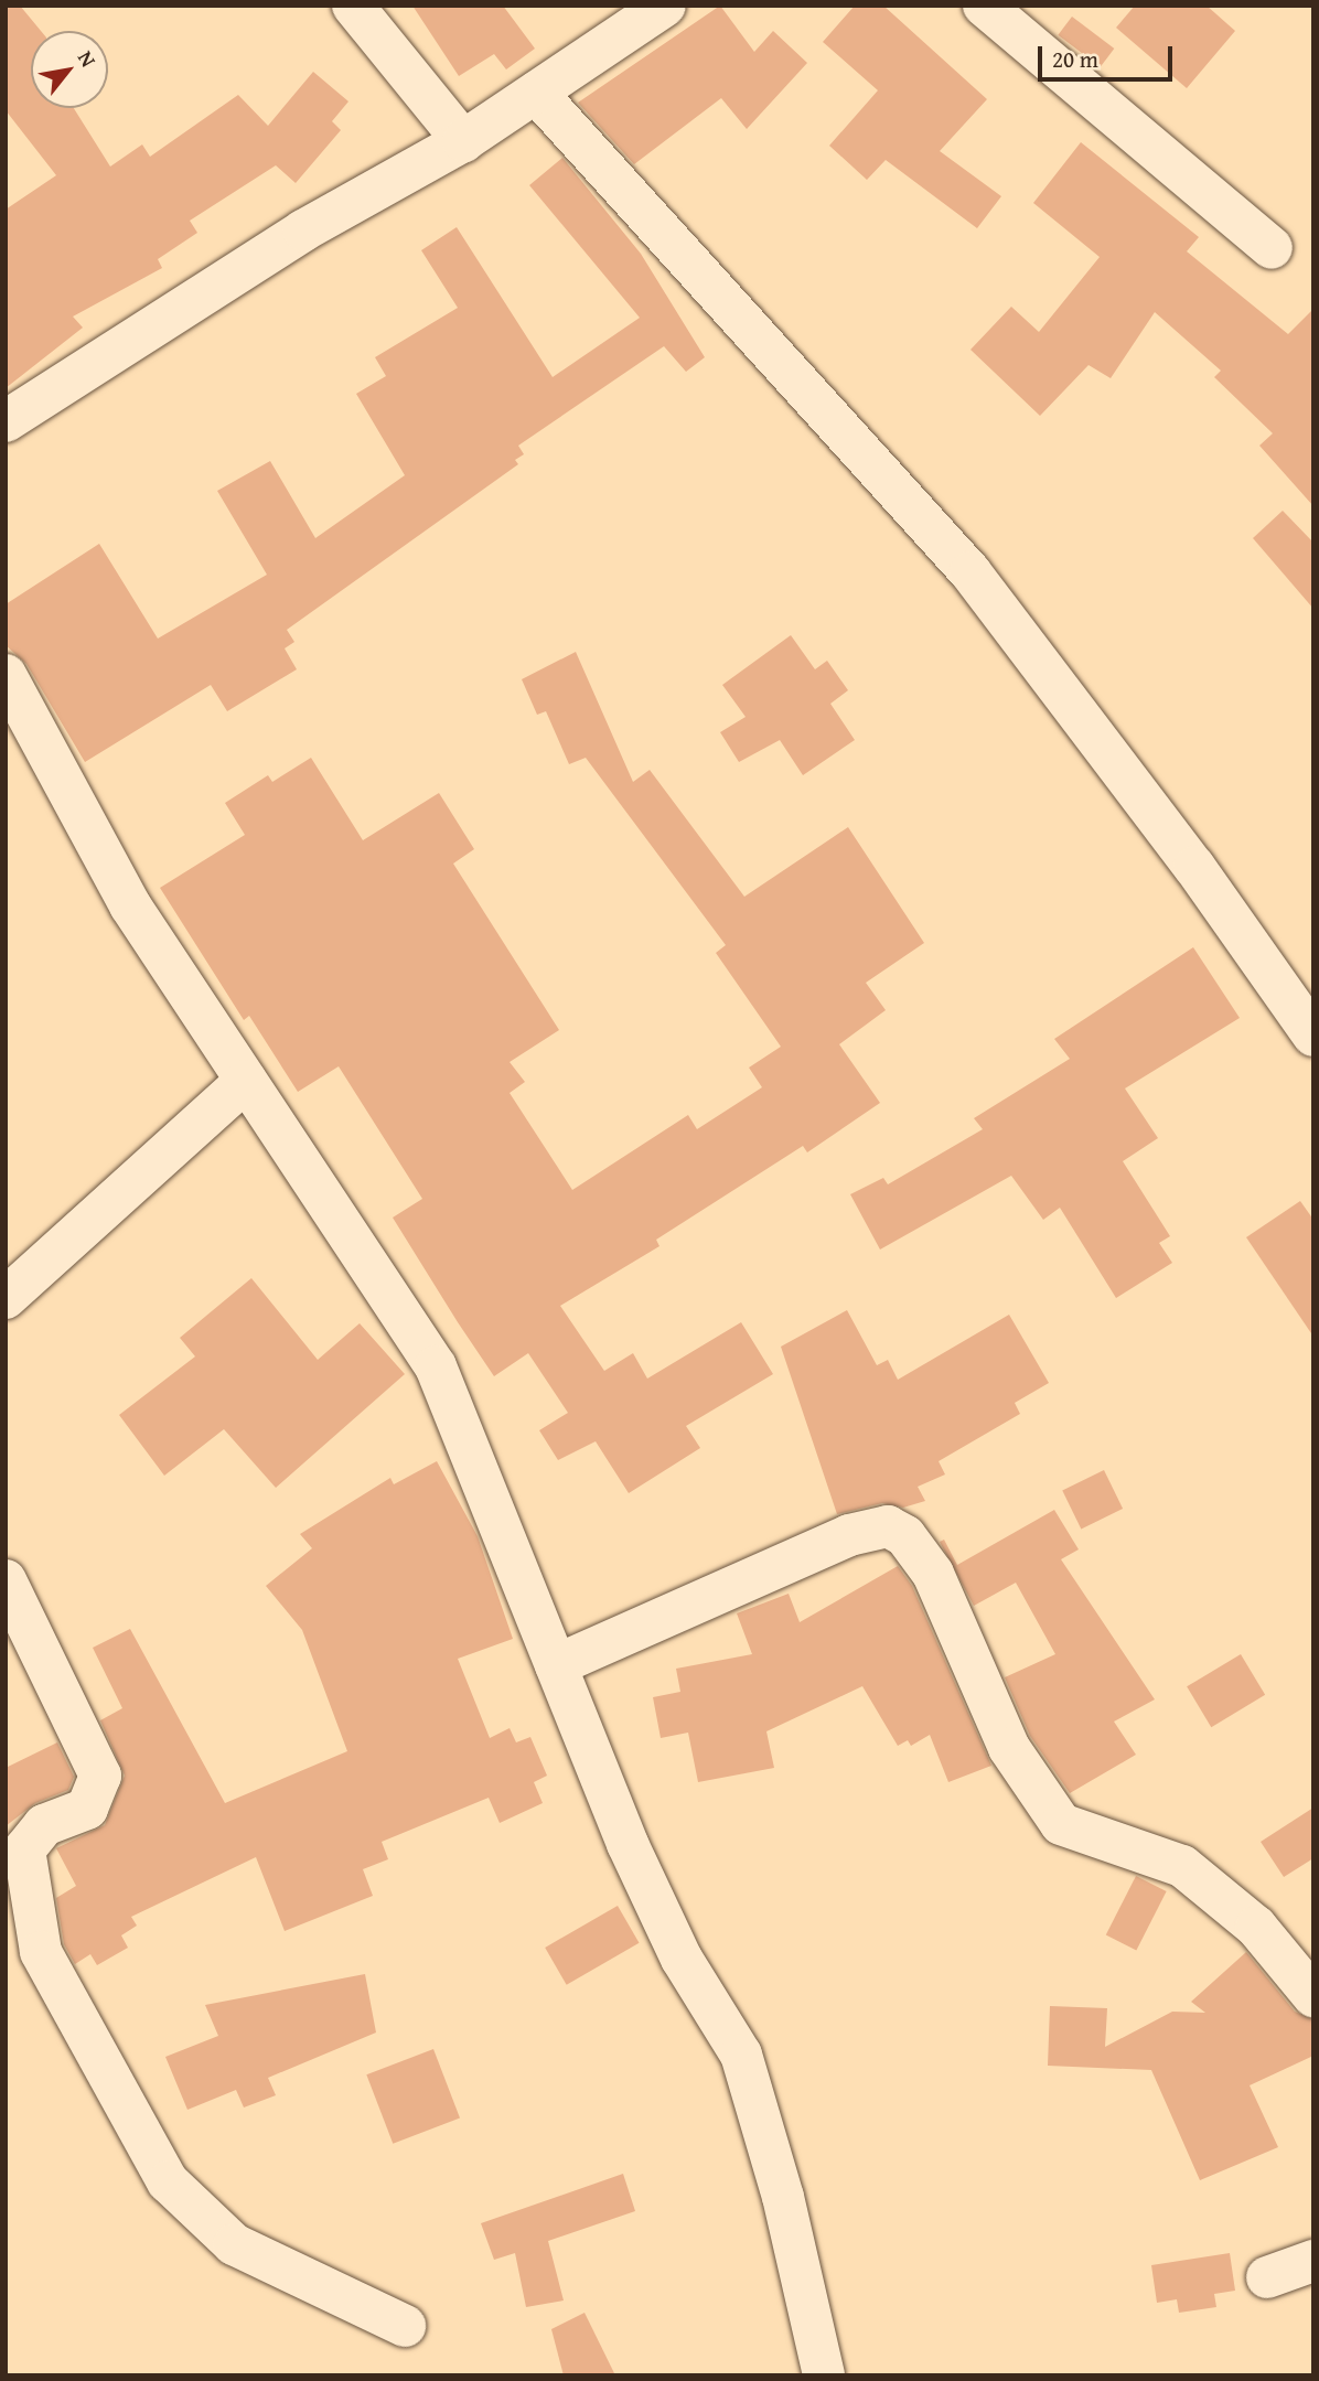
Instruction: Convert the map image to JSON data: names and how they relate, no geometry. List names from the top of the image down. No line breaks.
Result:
{"scale_bar":"20 m","north":"top right"}
